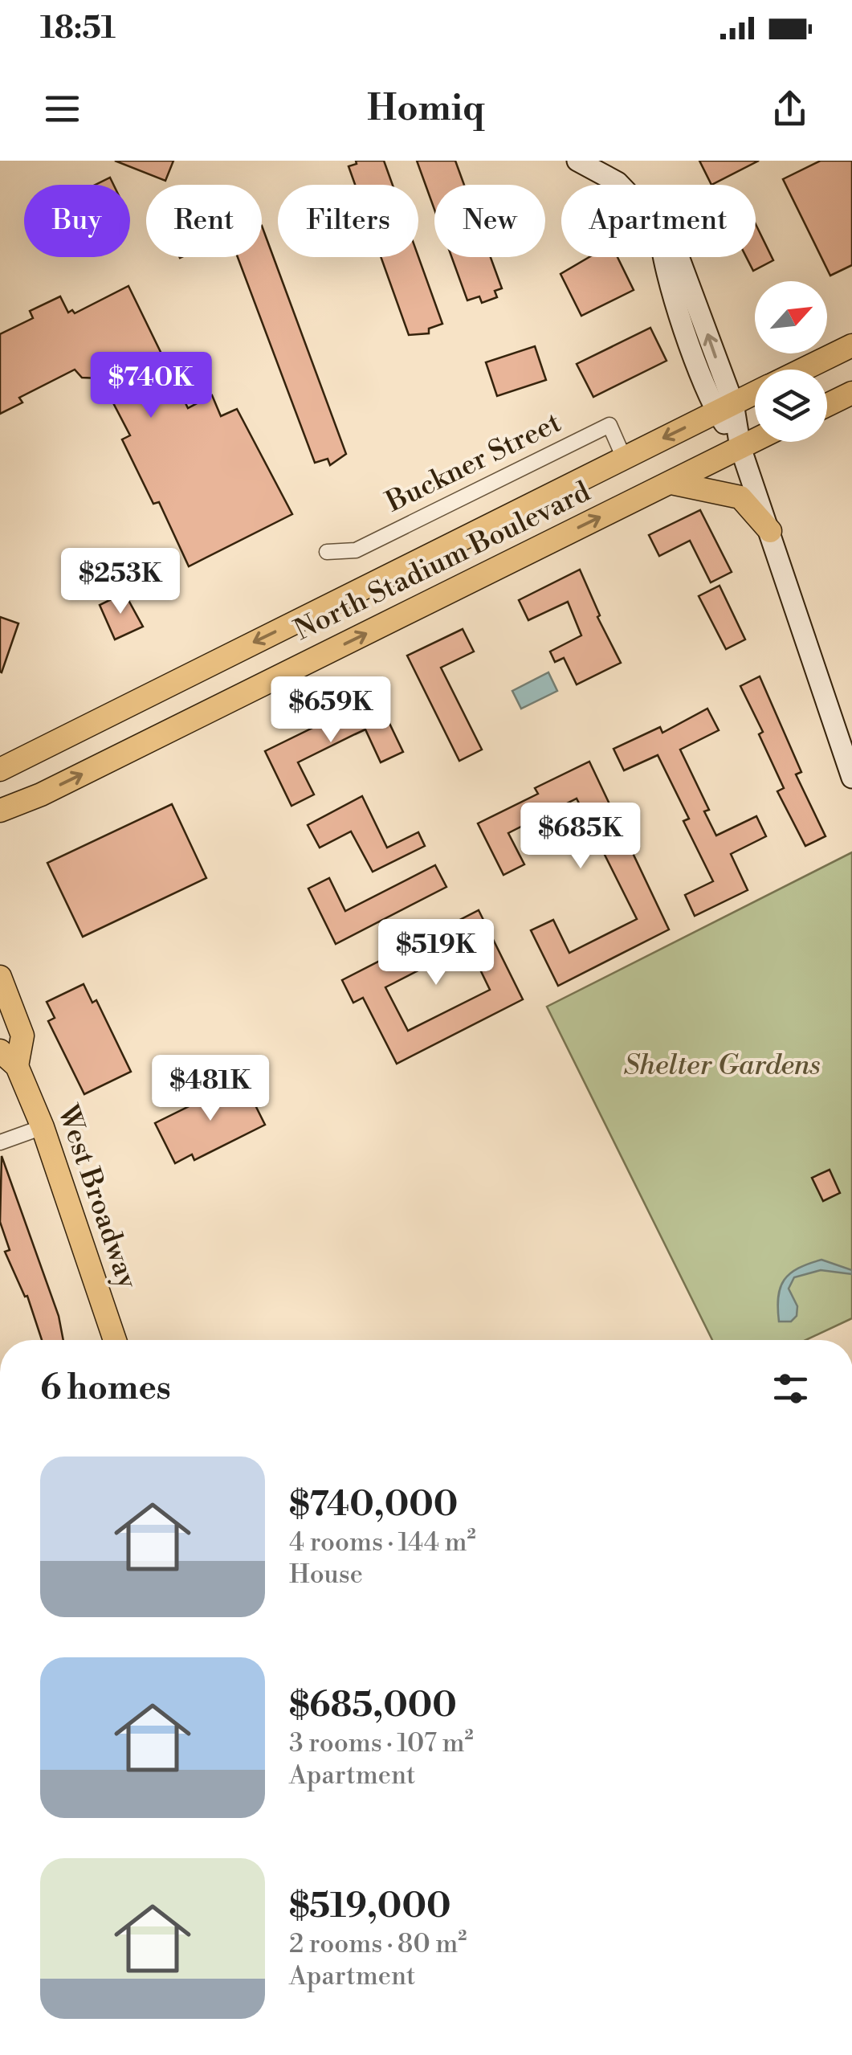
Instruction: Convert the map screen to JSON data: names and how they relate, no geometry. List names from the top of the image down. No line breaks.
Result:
{"streets":{"main road":["North Stadium Boulevard","West Broadway"],"street":["Buckner Street"]},"crossings":[["Buckner Street","North Stadium Boulevard"]],"parks":["Shelter Gardens"],"north":"top right","page":{"status":"18:51","header":"Homiq","chip":["Buy","Rent","Filters","New","Apartment"],"price":["$740K","$253K","$659K","$685K","$519K","$481K"],"heading":"6 homes","list":[{"name":"$740,000","note":"4 rooms · 144 m² · House"},{"name":"$685,000","note":"3 rooms · 107 m² · Apartment"},{"name":"$519,000","note":"2 rooms · 80 m² · Apartment"}]}}
